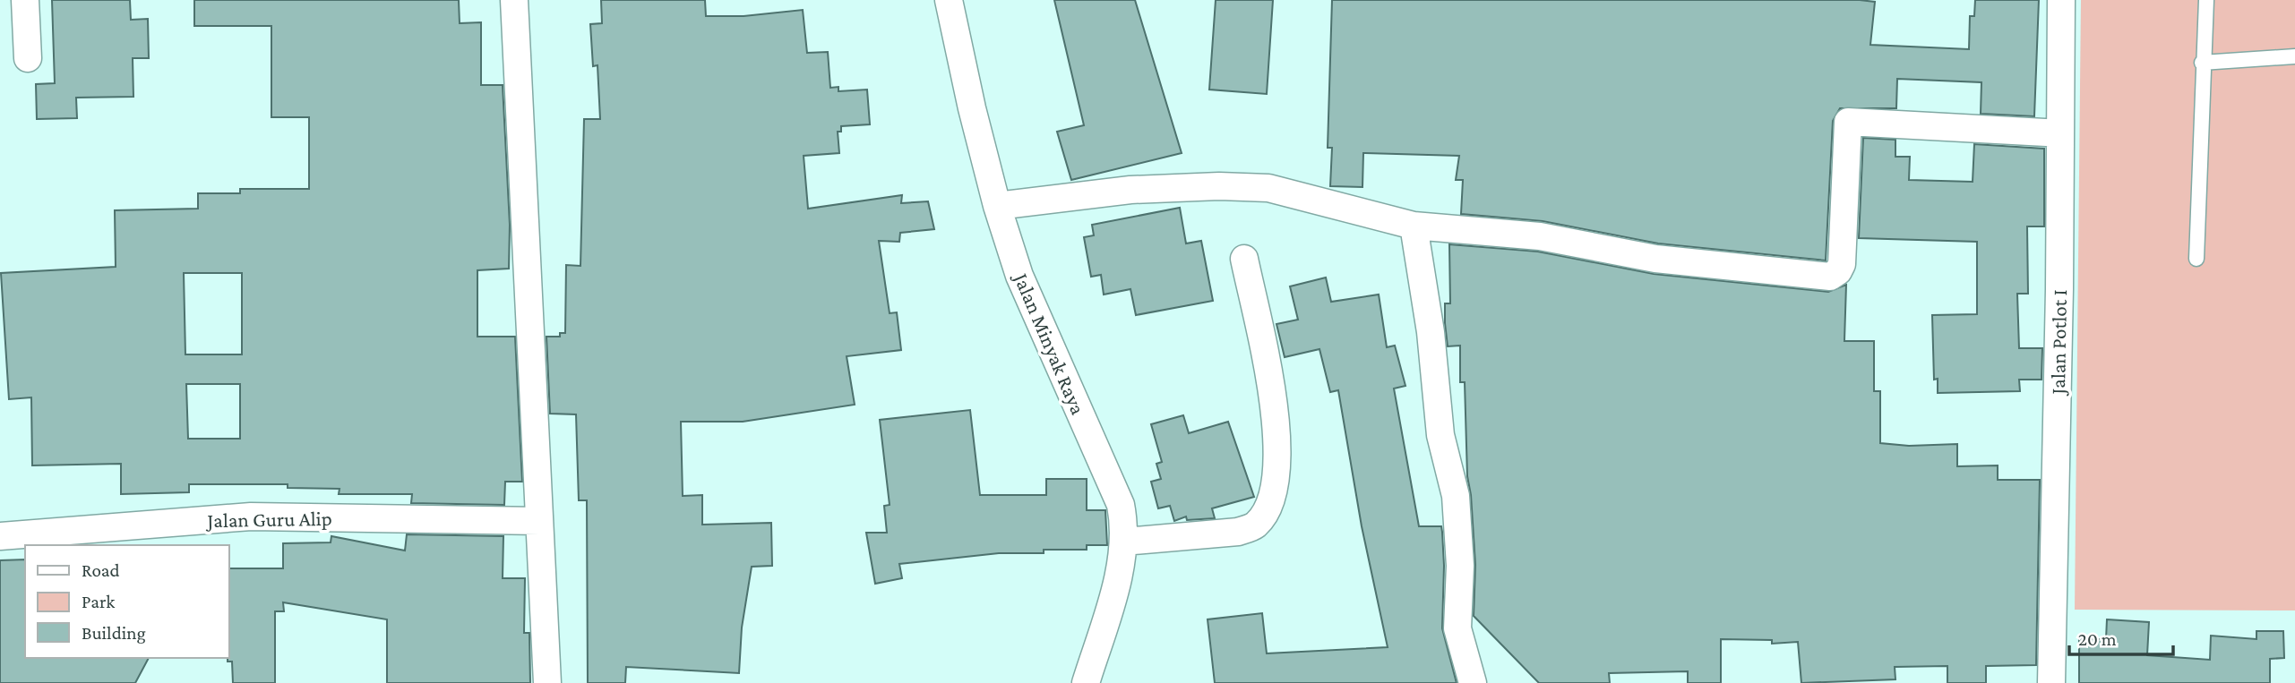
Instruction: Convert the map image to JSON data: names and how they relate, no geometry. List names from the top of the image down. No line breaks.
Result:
{"streets":{"street":["Jalan Potlot I","Jalan Minyak Raya","Jalan Guru Alip"]},"legend":["Road","Park","Building"],"scale_bar":"20 m"}
